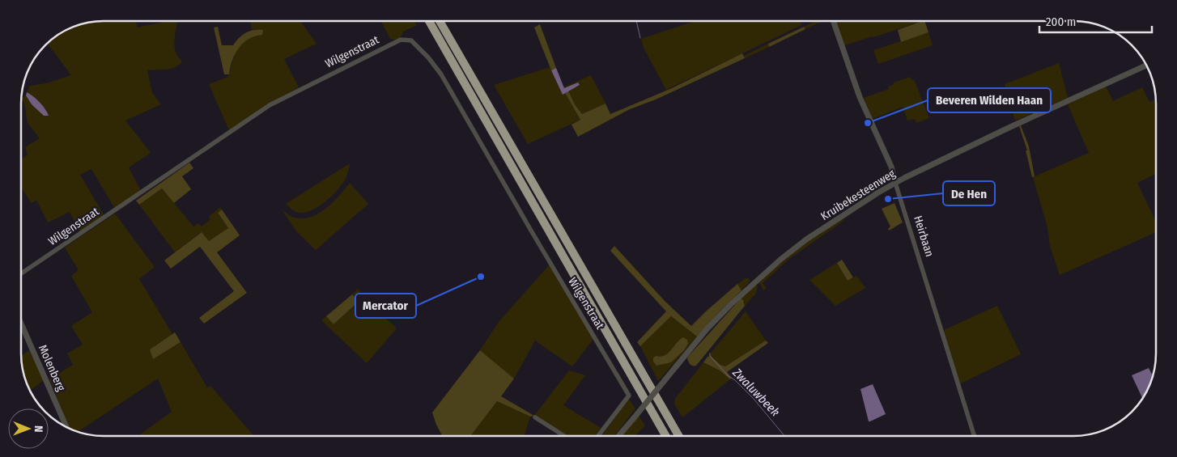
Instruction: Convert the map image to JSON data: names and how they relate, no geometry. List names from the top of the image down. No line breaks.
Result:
{"streets":{"street":["Wilgenstraat","Kruibekesteenweg","Heirbaan","Molenberg"]},"crossings":[["Kruibekesteenweg","Heirbaan"]],"water":["Zwaluwbeek"],"places":["Beveren Wilden Haan","De Hen","Mercator"],"scale_bar":"200 m","north":"right"}
